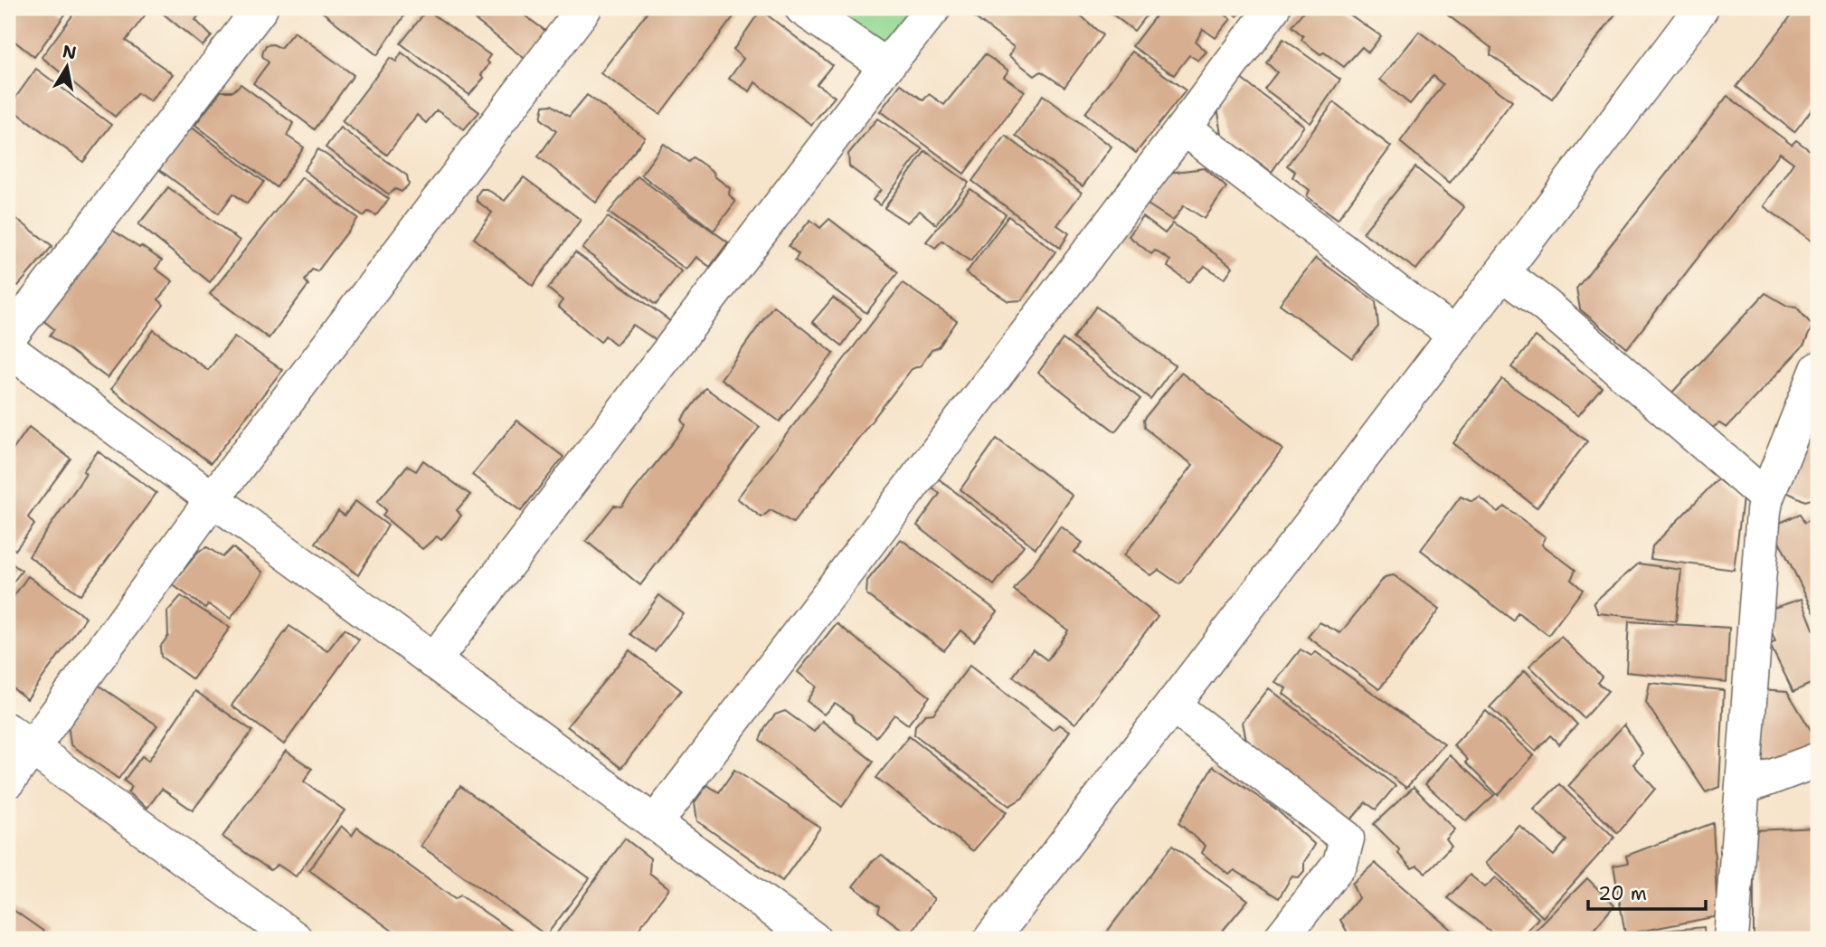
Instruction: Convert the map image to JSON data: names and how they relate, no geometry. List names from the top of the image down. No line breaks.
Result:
{"scale_bar":"20 m","north":"top"}
